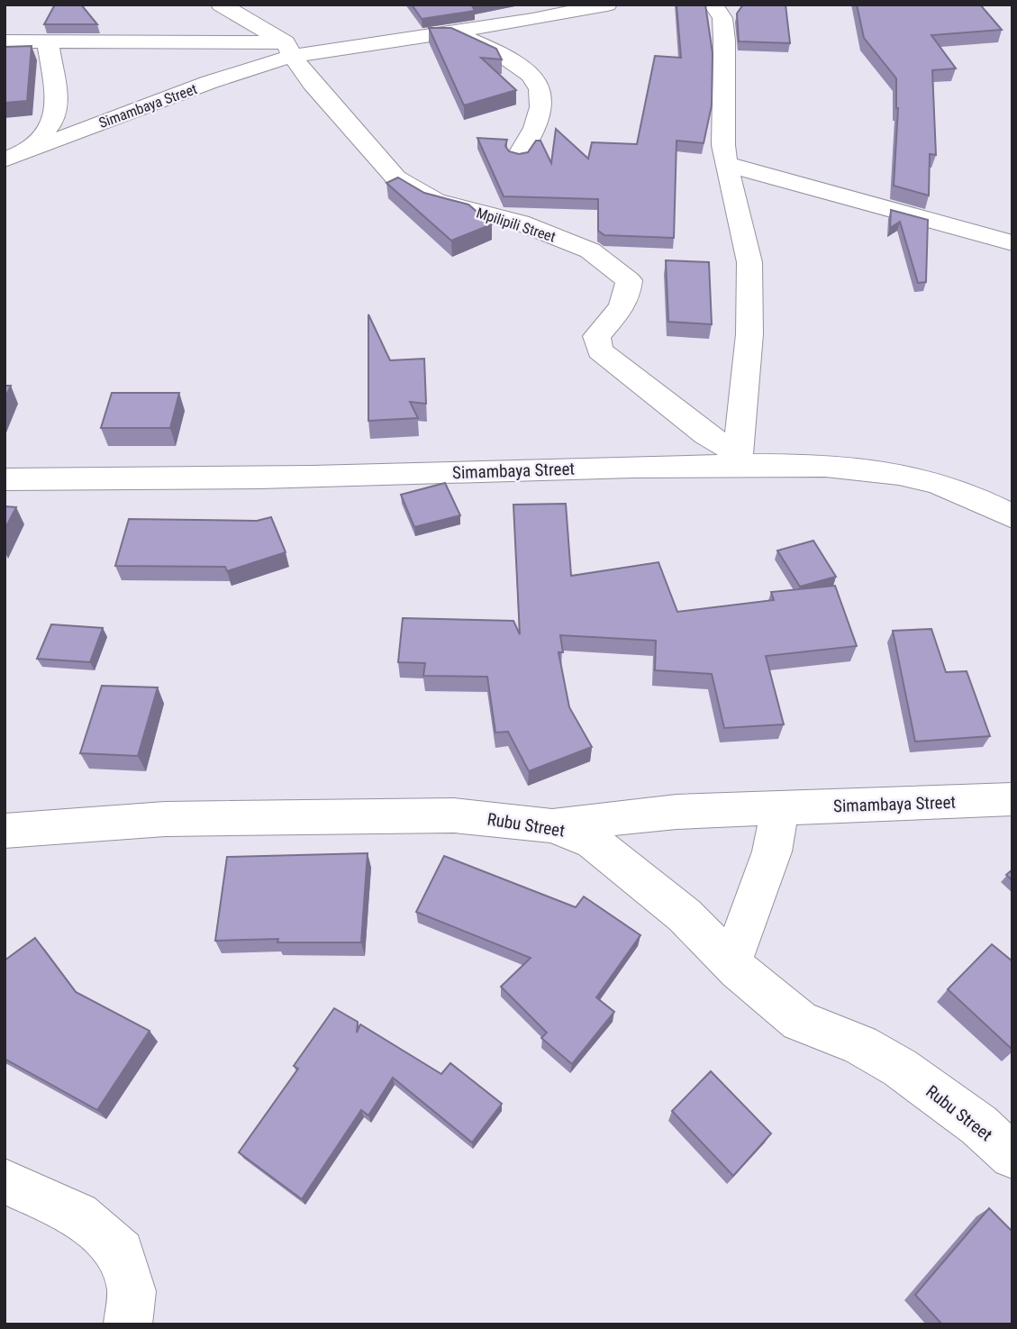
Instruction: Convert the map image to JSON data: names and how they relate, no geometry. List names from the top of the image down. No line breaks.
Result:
{"streets":{"street":["Simambaya Street","Mpilipili Street","Rubu Street"]},"crossings":[["Simambaya Street","Mpilipili Street"],["Simambaya Street","Rubu Street"]]}
